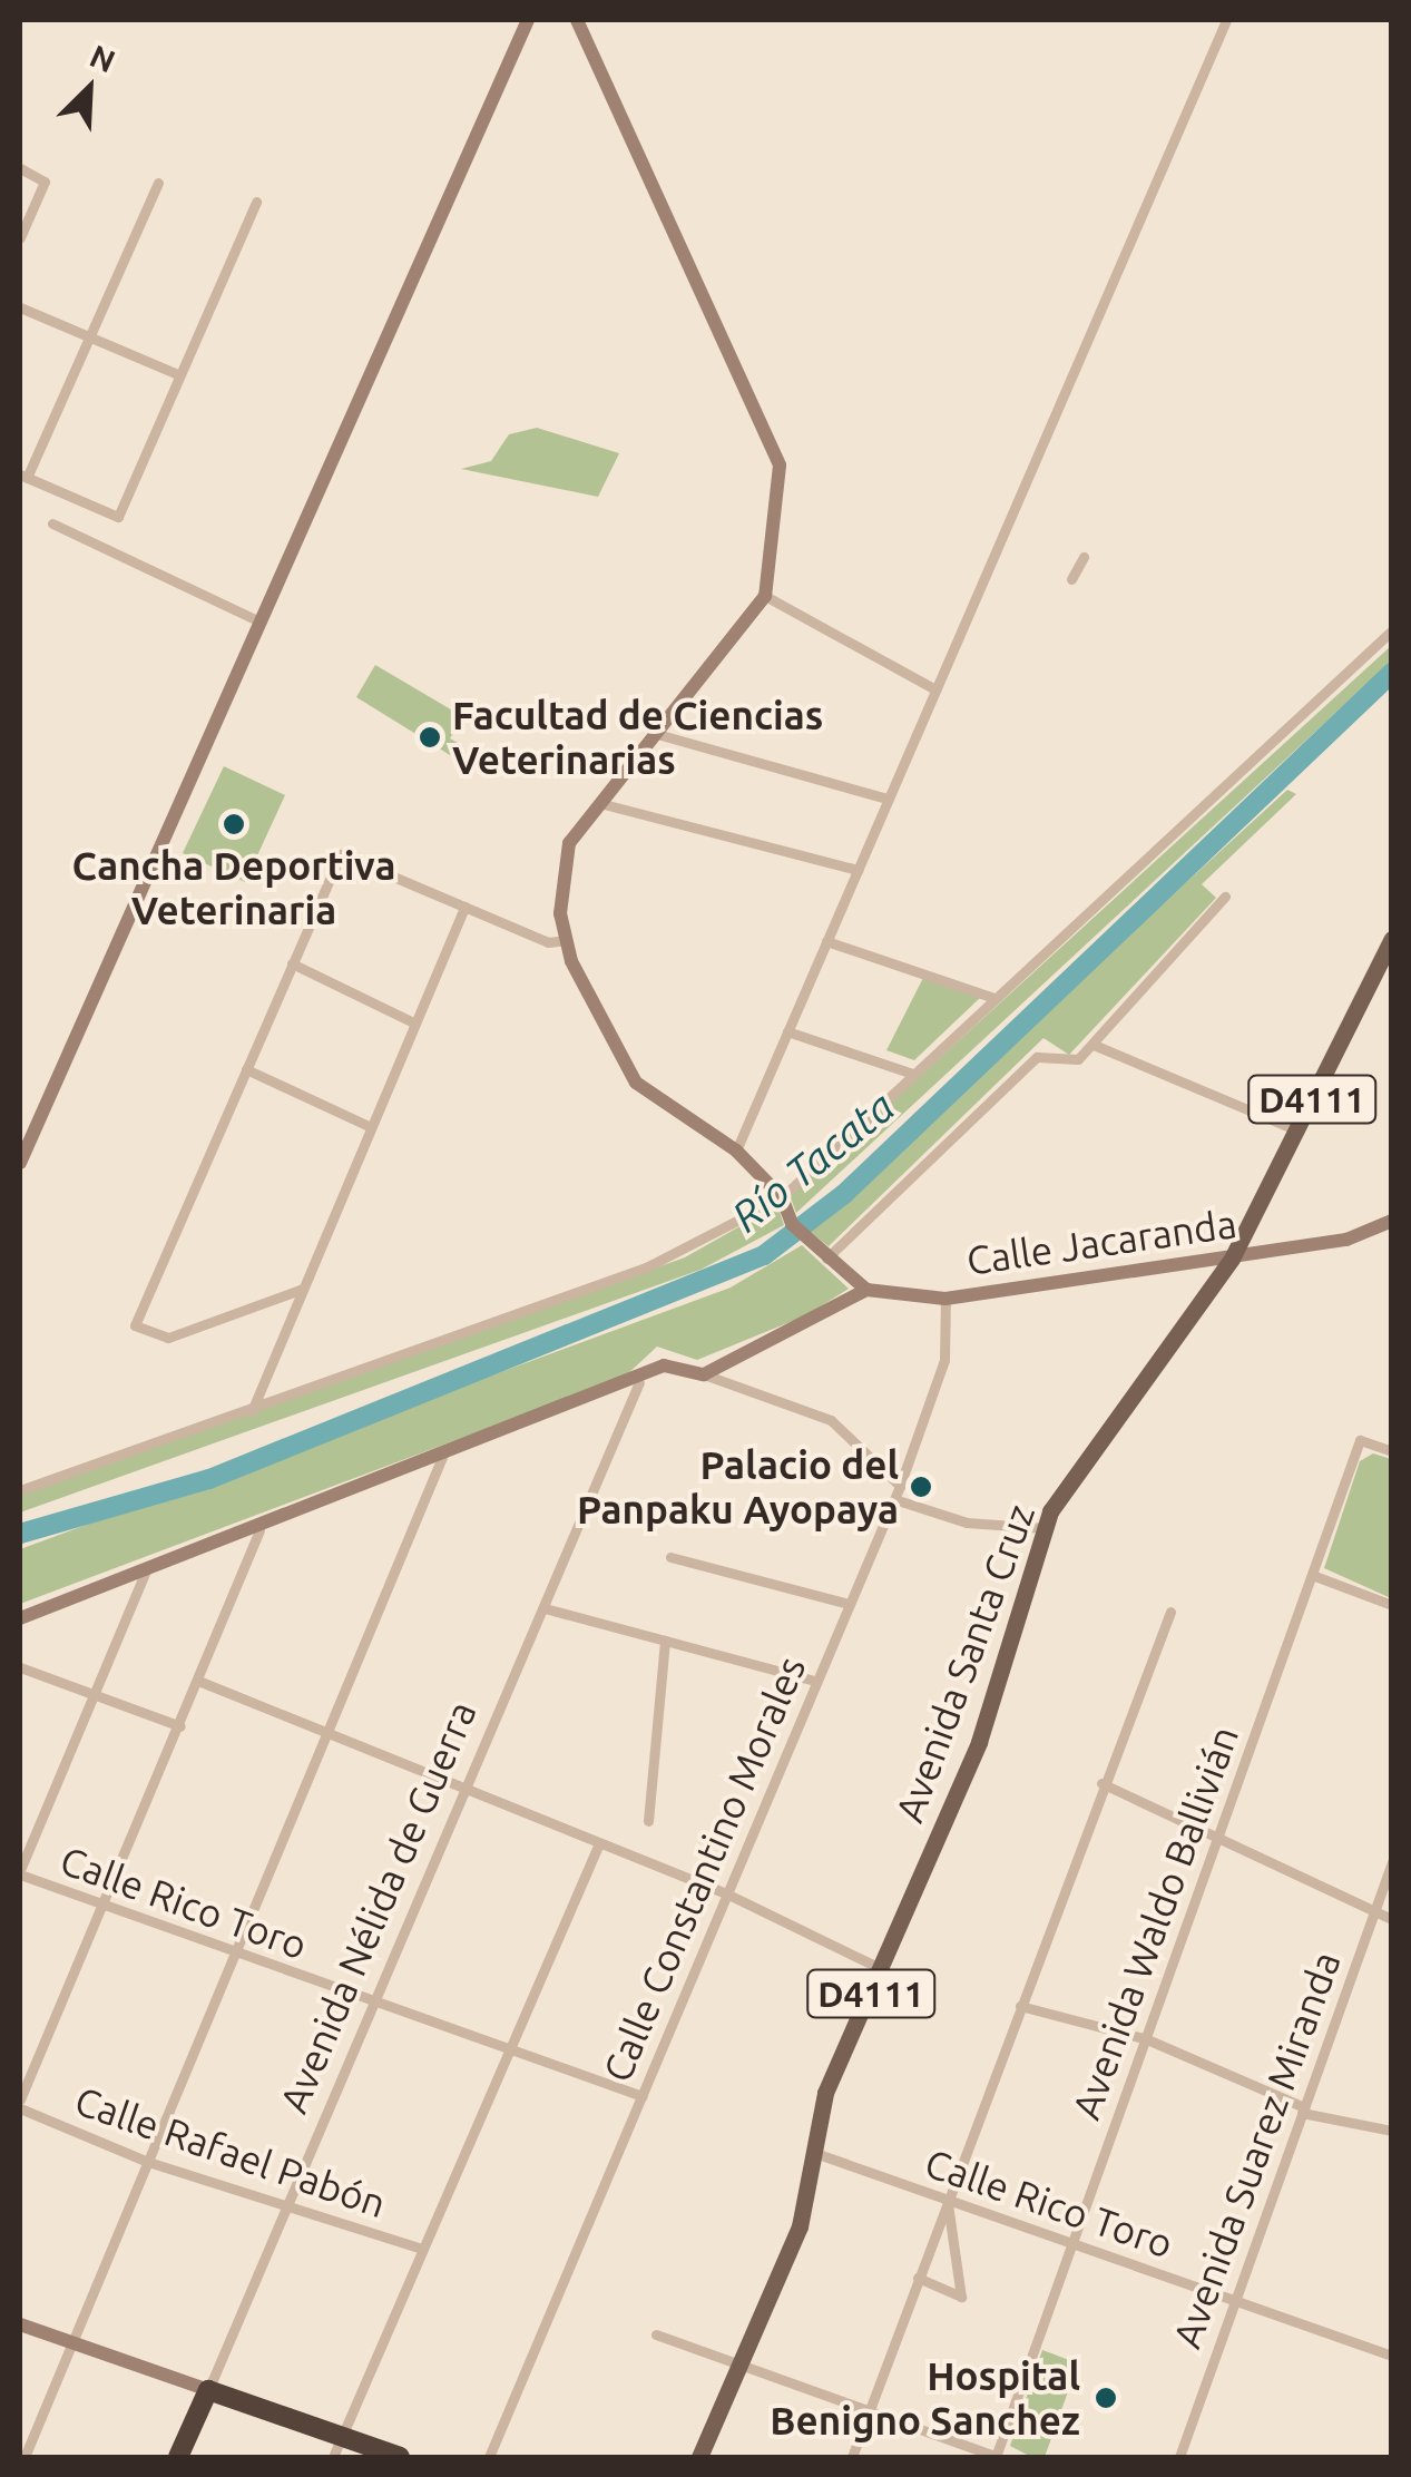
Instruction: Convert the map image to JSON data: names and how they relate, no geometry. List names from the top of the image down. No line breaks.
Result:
{"streets":{"highway":["Avenida Nélida de Guerra"],"main road":["D4111","Avenida Santa Cruz"],"street":["Calle Jacaranda","Calle Constantino Morales","Calle Rico Toro","Avenida Waldo Ballivián","Avenida Suarez Miranda","Calle Rafael Pabón"]},"crossings":[["Calle Jacaranda","Avenida Santa Cruz"],["Calle Jacaranda","Calle Constantino Morales"],["Avenida Santa Cruz","Calle Rico Toro"],["Calle Constantino Morales","Calle Rico Toro"],["Calle Rico Toro","Avenida Nélida de Guerra"],["Calle Rico Toro","Avenida Waldo Ballivián"],["Calle Rico Toro","Avenida Suarez Miranda"],["Avenida Nélida de Guerra","Calle Rafael Pabón"]],"water":["Río Tacata"],"places":["Facultad de Ciencias Veterinarias","Cancha Deportiva Veterinaria","Palacio del Panpaku Ayopaya","Hospital Benigno Sanchez"],"north":"top right"}
